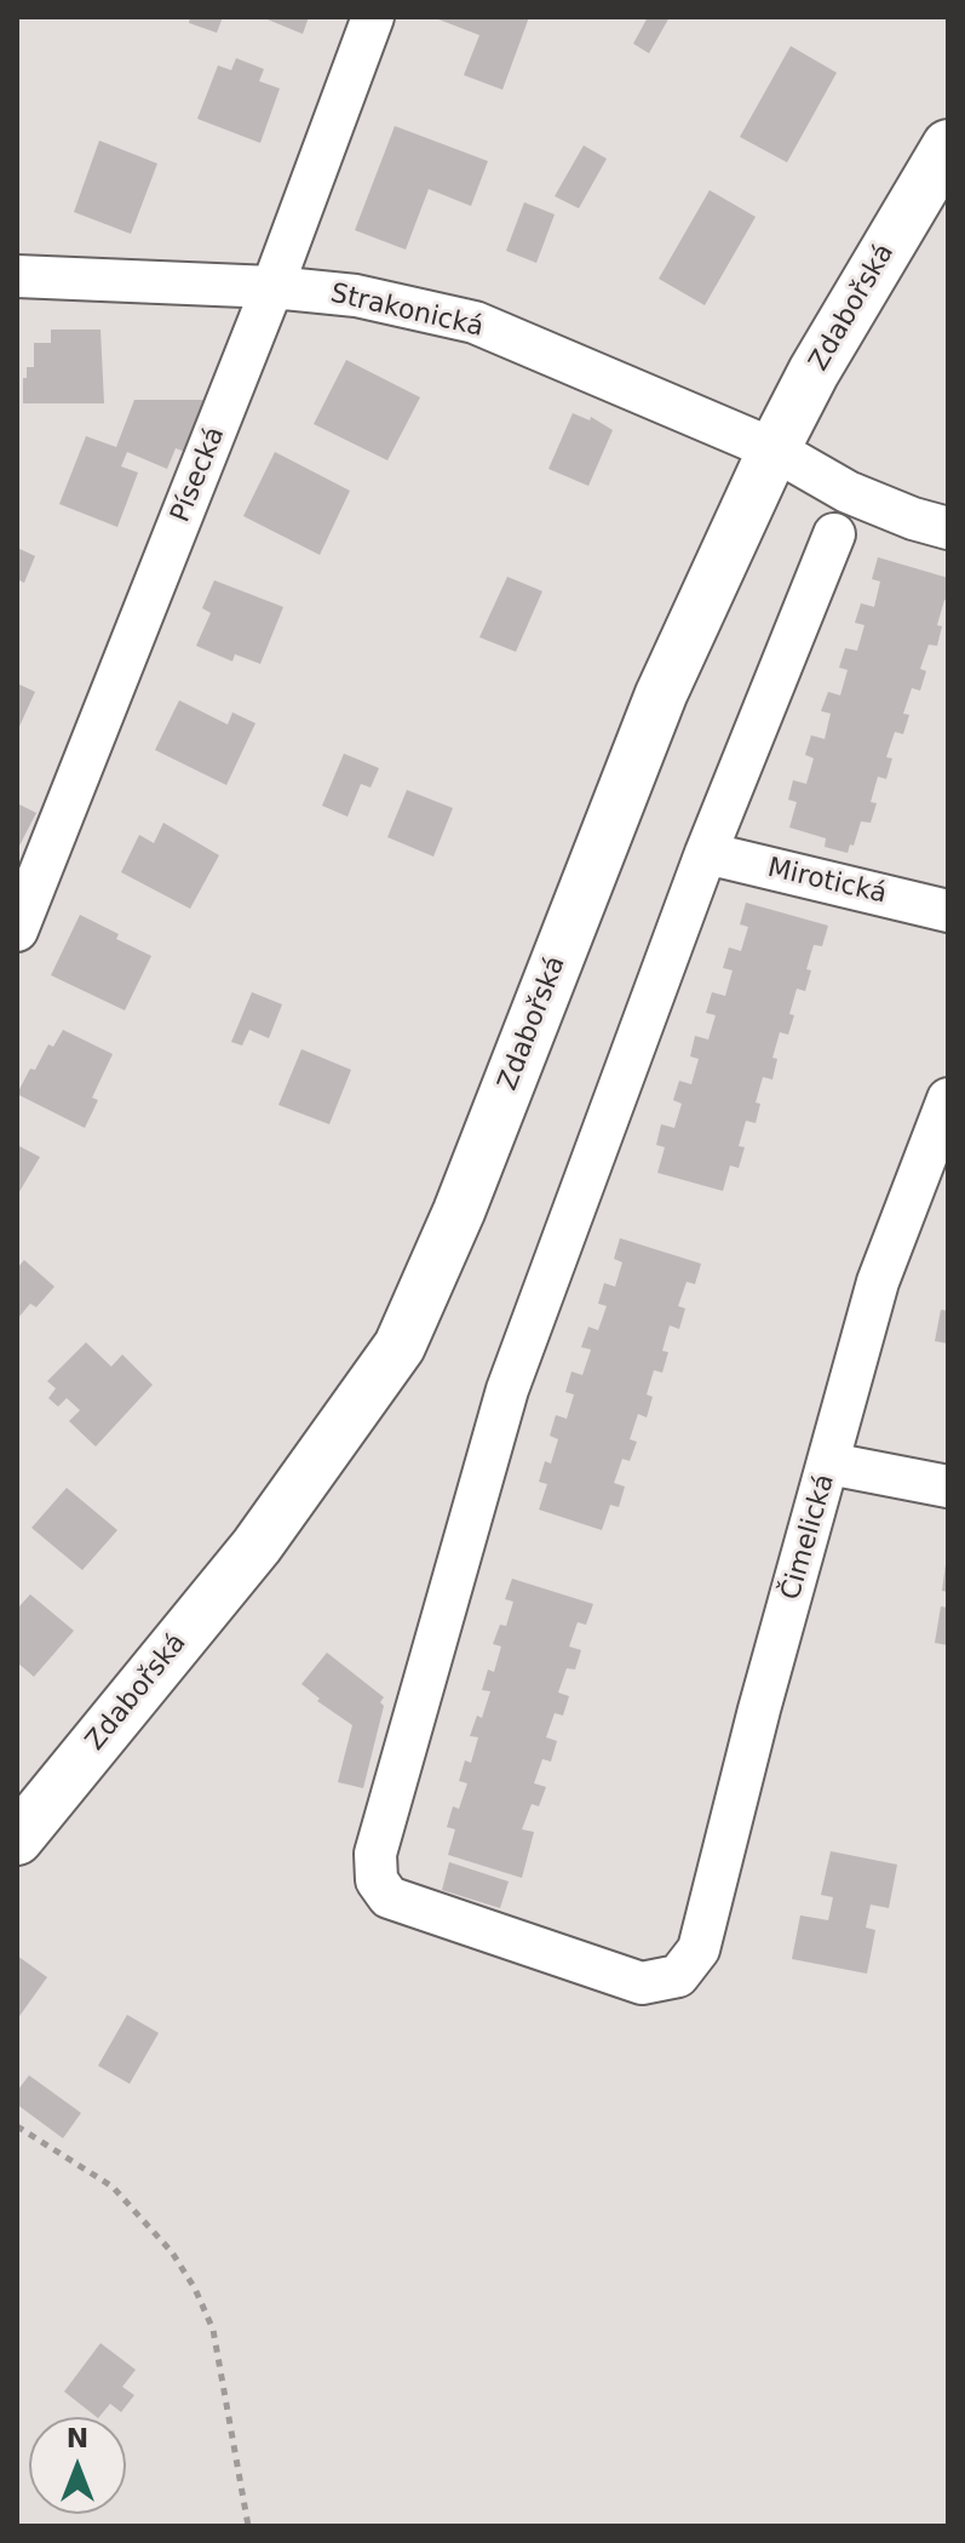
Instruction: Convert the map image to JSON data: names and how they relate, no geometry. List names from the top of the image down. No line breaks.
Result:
{"streets":{"street":["Zdabořská","Strakonická","Písecká","Mirotická","Čimelická"]},"crossings":[["Zdabořská","Strakonická"],["Strakonická","Písecká"],["Mirotická","Čimelická"]],"north":"top"}
